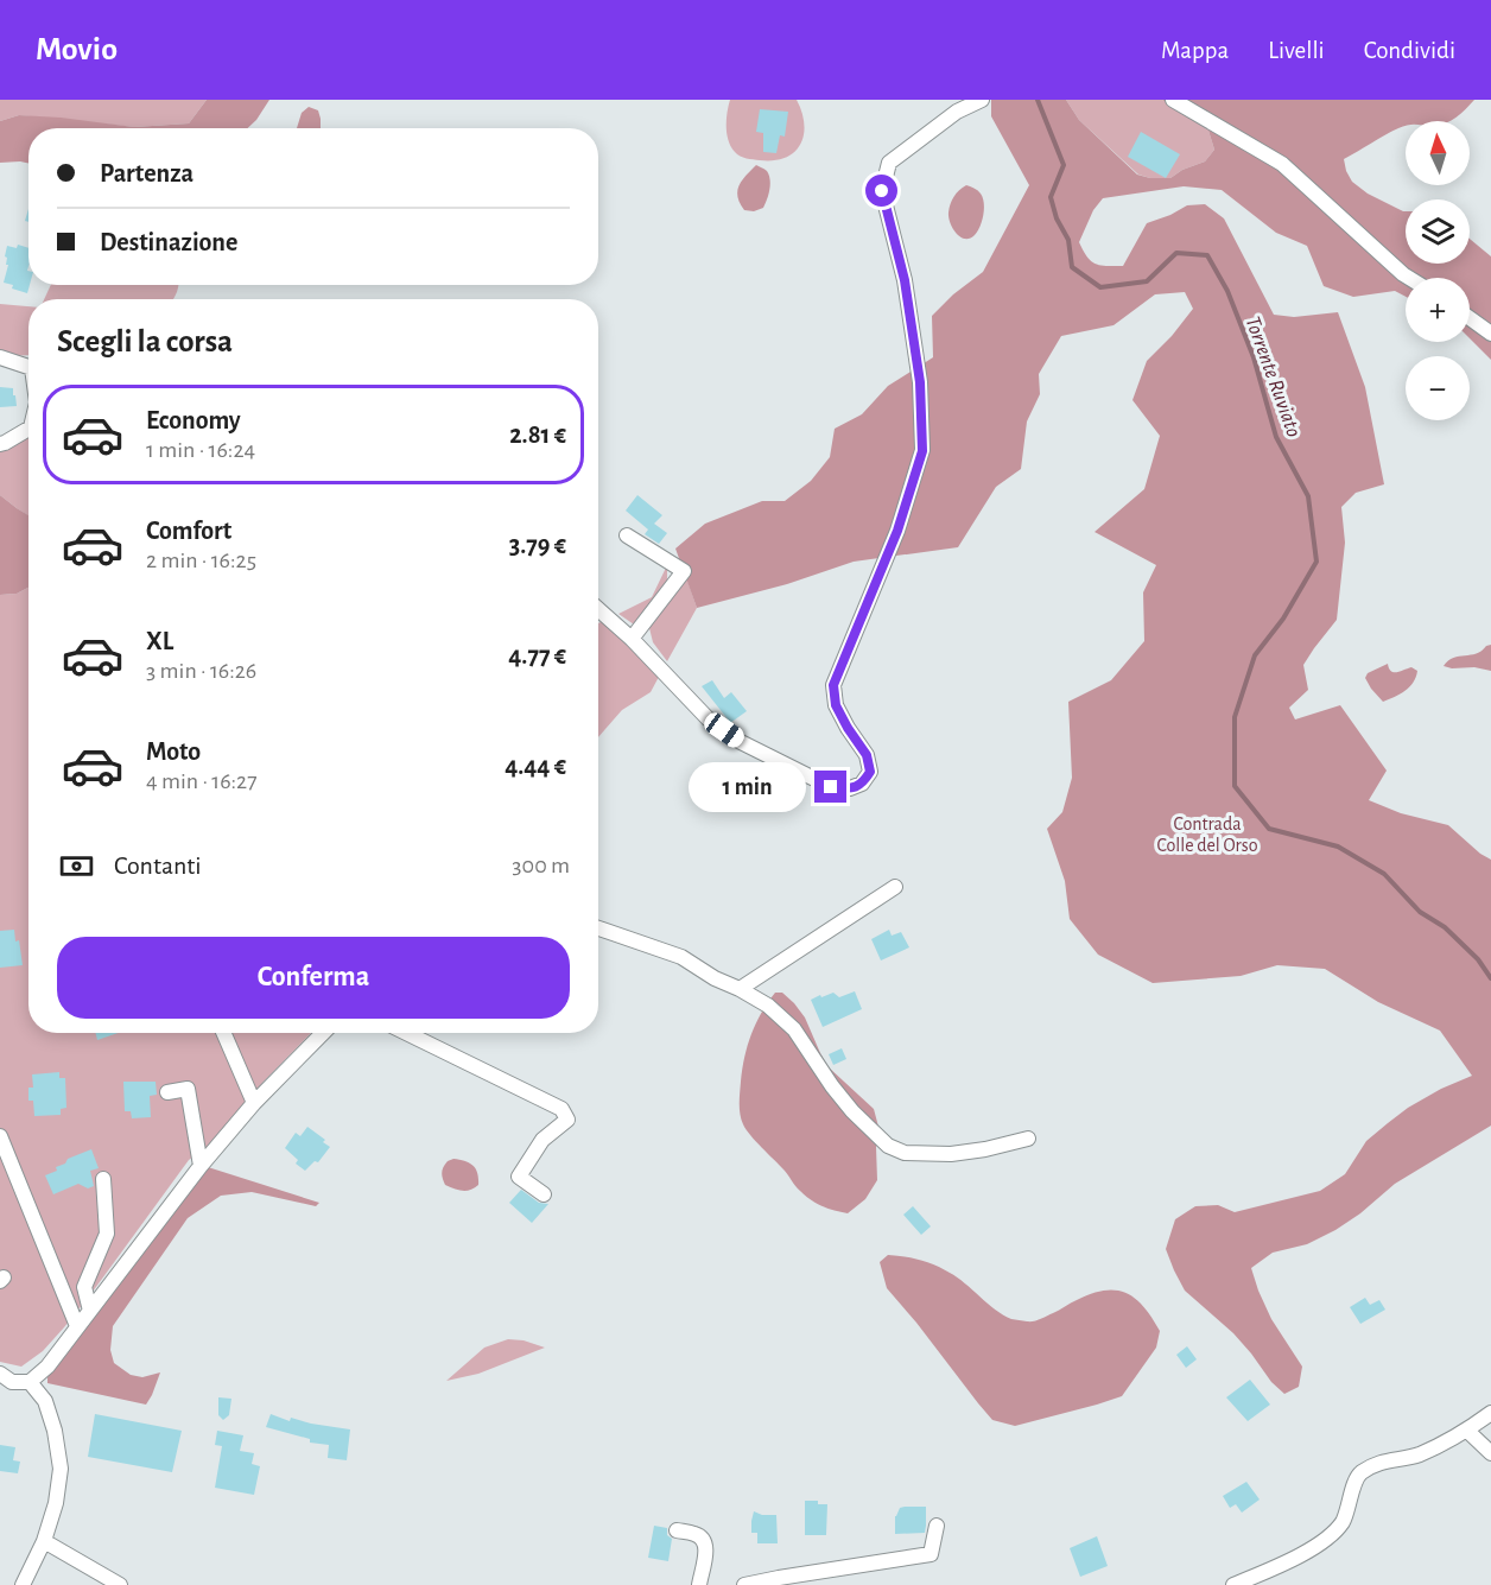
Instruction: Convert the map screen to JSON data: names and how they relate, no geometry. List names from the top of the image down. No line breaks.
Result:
{"water":["Torrente Ruviato"],"parks":["Contrada Colle del Orso"],"north":"top","page":{"header":"Movio","nav":["Mappa","Livelli","Condividi"],"map_buttons":["+","−"],"banner":["Partenza","Destinazione"],"heading":"Scegli la corsa","list":[{"name":"Economy","note":"1 min · 16:24","value":"2.81 €"},{"name":"Comfort","note":"2 min · 16:25","value":"3.79 €"},{"name":"XL","note":"3 min · 16:26","value":"4.77 €"},{"name":"Moto","note":"4 min · 16:27","value":"4.44 €"}],"bubble":"1 min","pay":["Contanti","300 m"],"buttons":"Conferma"}}
